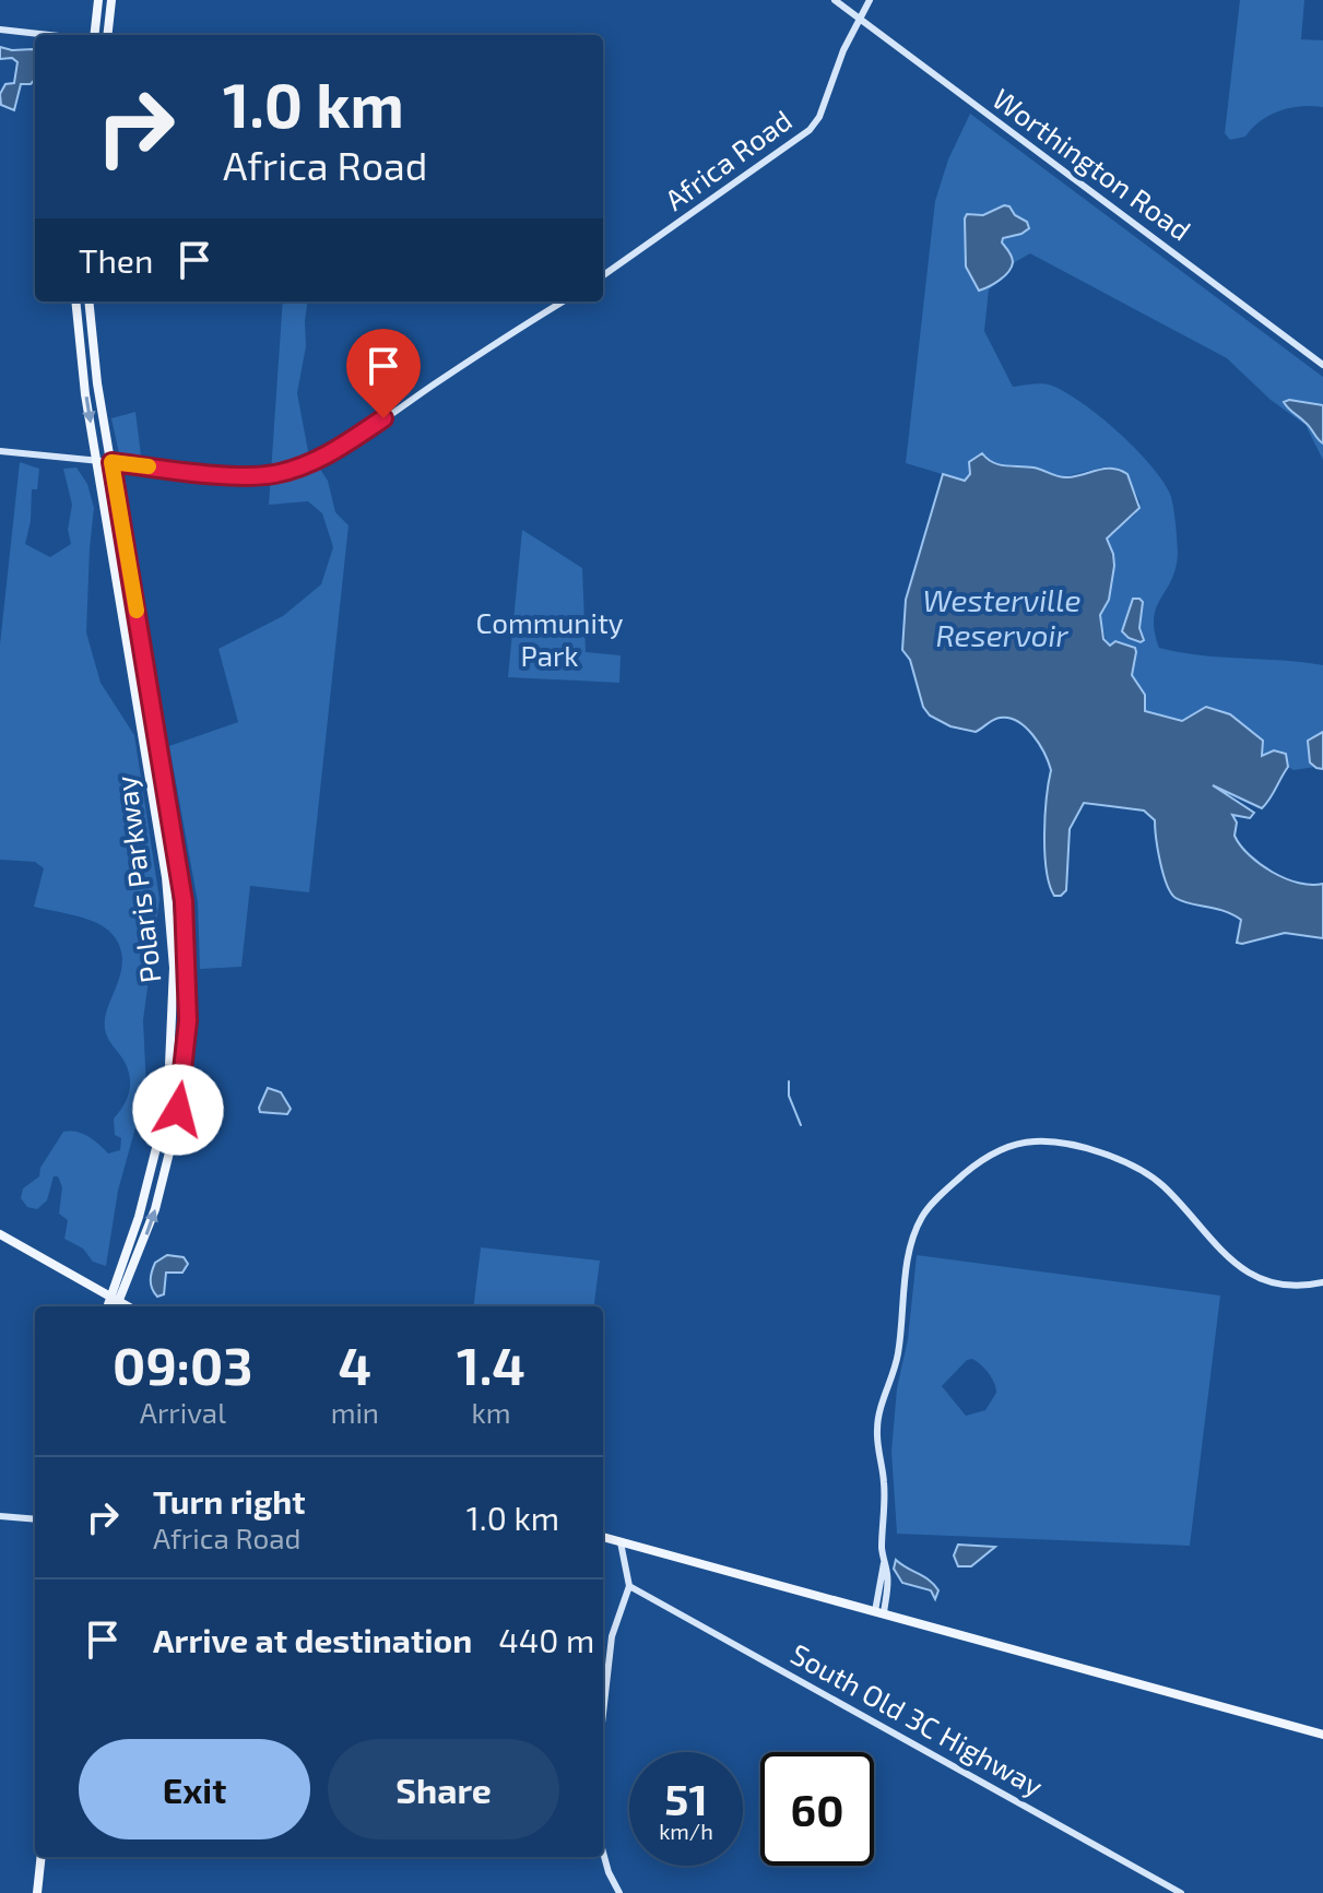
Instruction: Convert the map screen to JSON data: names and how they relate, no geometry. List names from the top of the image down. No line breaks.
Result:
{"streets":{"main road":["Polaris Parkway"],"street":["Africa Road","Worthington Road","South Old 3C Highway"]},"crossings":[["Africa Road","Worthington Road"]],"water":["Westerville Reservoir"],"parks":["Community Park"],"page":{"turn":["1.0 km","Africa Road"],"then":"Then","eta":["09:03","Arrival","4","min","1.4","km"],"list":[{"name":"Turn right","note":"Africa Road","value":"1.0 km"},{"name":"Arrive at destination","value":"440 m"}],"buttons":["Exit","Share"],"speed":"51 km/h","limit":"60"}}
